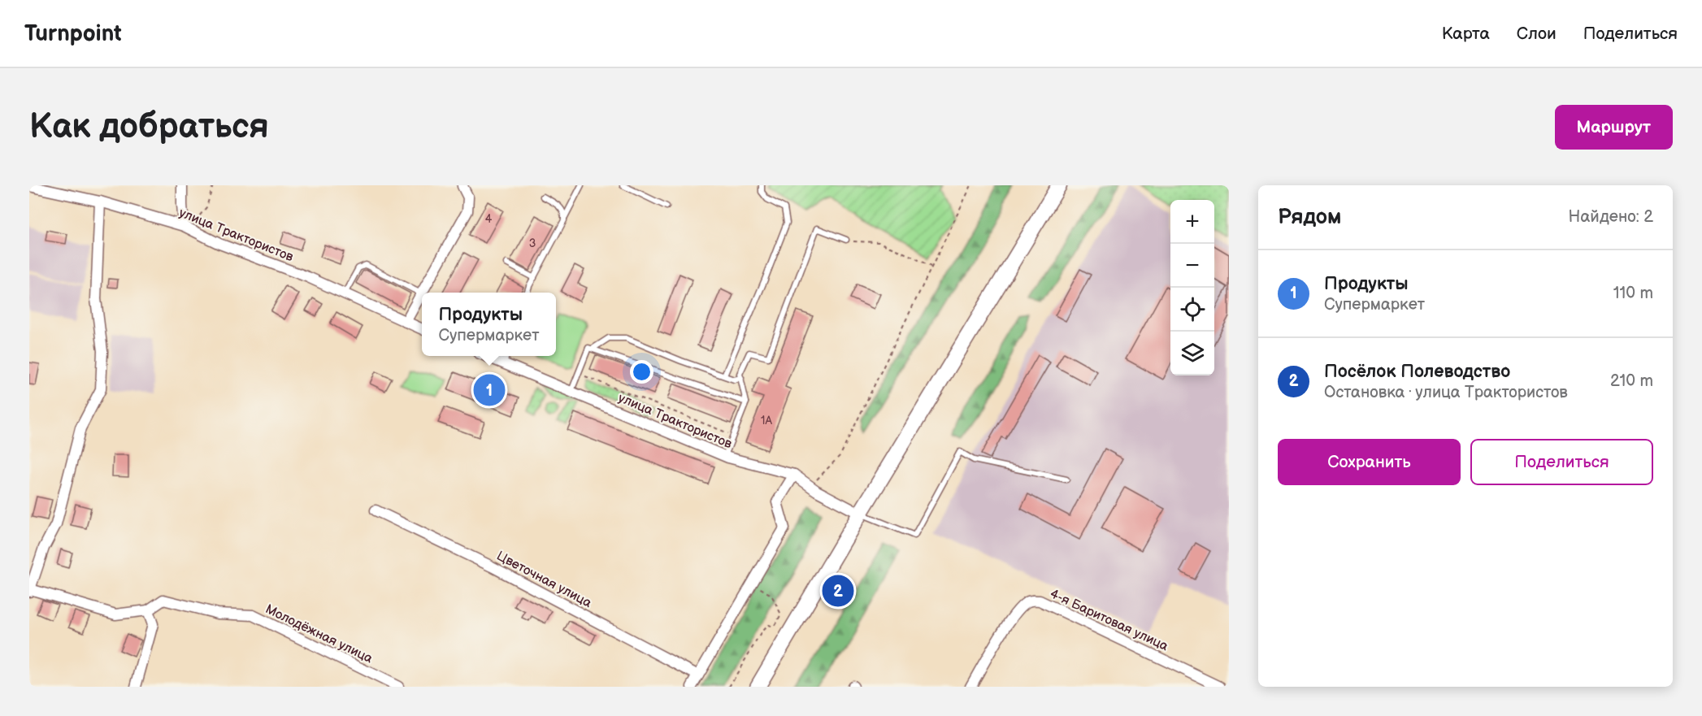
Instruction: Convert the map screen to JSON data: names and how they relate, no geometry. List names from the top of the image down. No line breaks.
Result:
{"streets":{"street":["улица Трактористов","Цветочная улица","4-я Баритовая улица","Молодёжная улица"]},"house_numbers":["4","3","1А"],"page":{"header":"Turnpoint","nav":["Карта","Слои","Поделиться"],"buttons":["Маршрут",["Сохранить","Поделиться"]],"title":"Как добраться","heading":["Рядом","Найдено: 2"],"map_buttons":["+","−"],"list":[{"mark":"1","name":"Продукты","note":"Супермаркет","value":"110 m"},{"mark":"2","name":"Посёлок Полеводство","note":"Остановка · улица Трактористов","value":"210 m"}],"popup":["Продукты","Супермаркет"],"pins":["1","2"]}}
